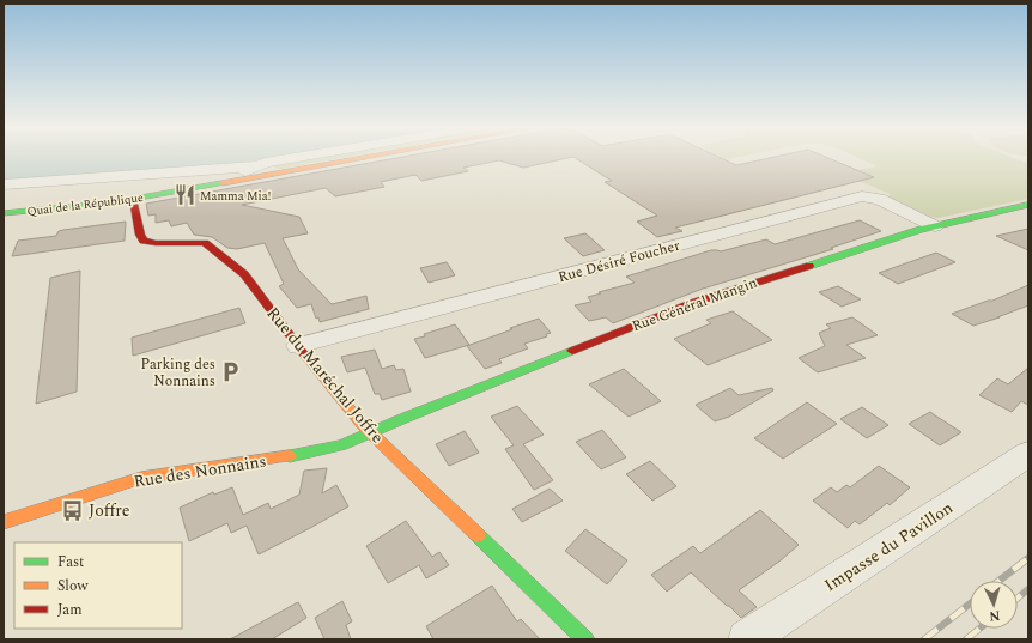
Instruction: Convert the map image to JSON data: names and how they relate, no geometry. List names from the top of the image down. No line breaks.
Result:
{"streets":{"main road":["Quai de la République","Rue Général Mangin","Rue du Maréchal Joffre","Rue des Nonnains"],"street":["Rue Désiré Foucher","Impasse du Pavillon"]},"crossings":[["Quai de la République","Rue du Maréchal Joffre"],["Rue Désiré Foucher","Rue Général Mangin"],["Rue Désiré Foucher","Rue du Maréchal Joffre"],["Rue Général Mangin","Rue du Maréchal Joffre"],["Rue Général Mangin","Rue des Nonnains"],["Rue du Maréchal Joffre","Rue des Nonnains"]],"places":{"restaurant":["Mamma Mia!"],"parking":["Parking des Nonnains"],"bus stop":["Joffre"]},"legend":["Fast","Slow","Jam"],"north":"bottom"}
